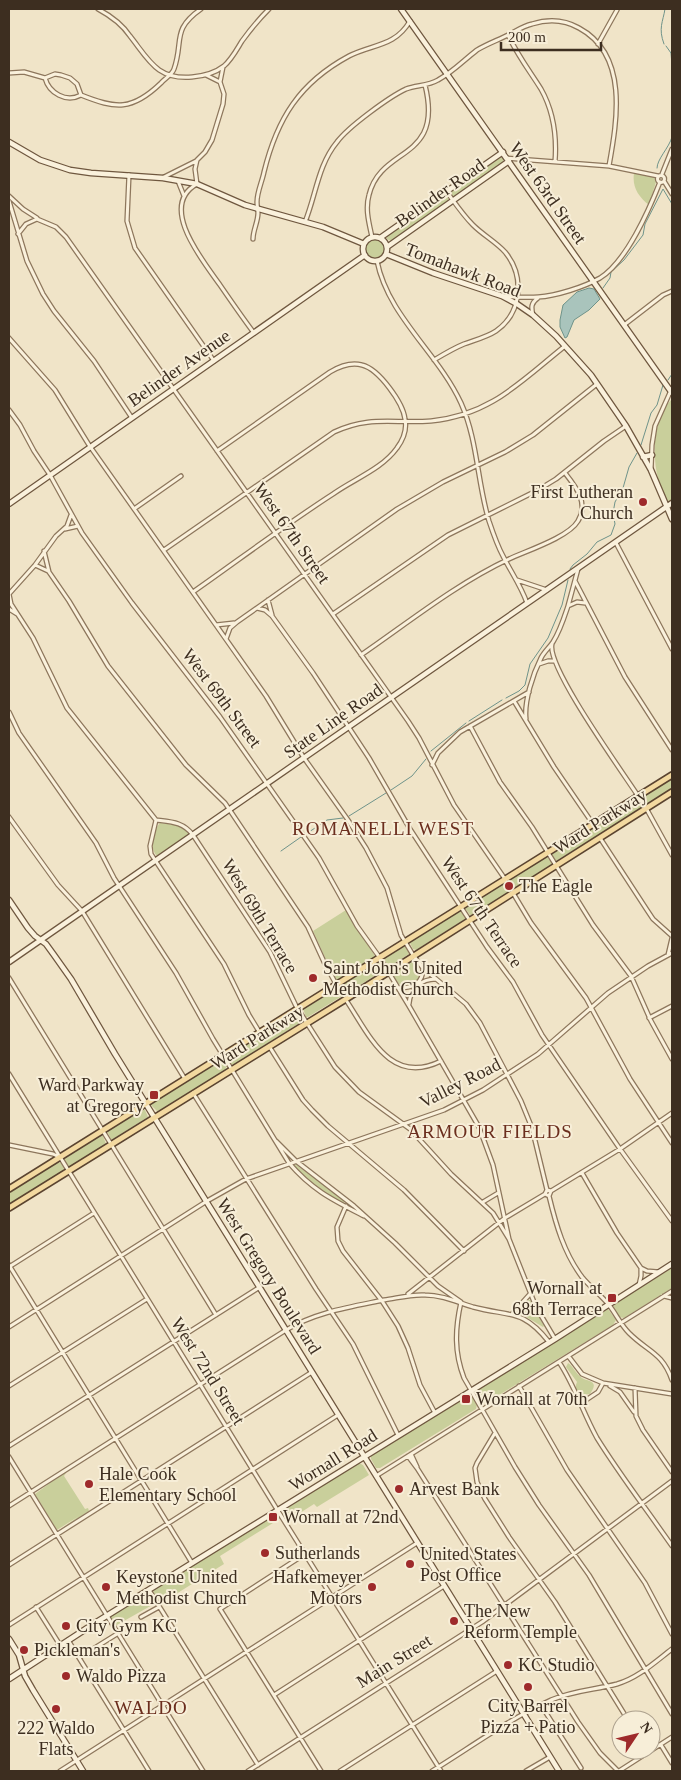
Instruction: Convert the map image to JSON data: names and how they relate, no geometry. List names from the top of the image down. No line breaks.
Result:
{"streets":{"main road":["Belinder Road","West 63rd Street","Tomahawk Road","Belinder Avenue","State Line Road","Ward Parkway","West Gregory Boulevard","Wornall Road"],"street":["West 67th Street","West 69th Street","West 67th Terrace","West 69th Terrace","Valley Road","West 72nd Street","Main Street"]},"crossings":[["Belinder Road","West 63rd Street"],["Belinder Road","Tomahawk Road"],["Belinder Road","Belinder Avenue"],["Tomahawk Road","Belinder Avenue"],["Tomahawk Road","State Line Road"],["Belinder Avenue","West 67th Street"],["Belinder Avenue","West 69th Street"],["West 67th Street","State Line Road"],["West 67th Street","Ward Parkway"],["West 69th Street","State Line Road"],["West 69th Street","Ward Parkway"],["West 69th Street","Valley Road"],["State Line Road","West 67th Terrace"],["State Line Road","West 69th Terrace"],["State Line Road","West Gregory Boulevard"],["Ward Parkway","West 67th Terrace"],["Ward Parkway","West 69th Terrace"],["Ward Parkway","West Gregory Boulevard"],["Ward Parkway","West 72nd Street"],["West 67th Terrace","Valley Road"],["West 69th Terrace","Valley Road"],["Valley Road","West Gregory Boulevard"],["Valley Road","West 72nd Street"],["West Gregory Boulevard","Wornall Road"],["West Gregory Boulevard","Main Street"],["West 72nd Street","Wornall Road"],["West 72nd Street","Main Street"]],"districts":["ROMANELLI WEST","ARMOUR FIELDS","WALDO"],"places":{"other":["First Lutheran Church","The Eagle","Saint John's United Methodist Church","Hale Cook Elementary School","Arvest Bank","Sutherlands","United States Post Office","Keystone United Methodist Church","Hafkemeyer Motors","The New Reform Temple","City Gym KC","Pickleman's","KC Studio","Waldo Pizza","City Barrel Pizza + Patio","222 Waldo Flats"],"transit":["Ward Parkway at Gregory","Wornall at 68th Terrace","Wornall at 70th","Wornall at 72nd"]},"scale_bar":"200 m","north":"top right"}
